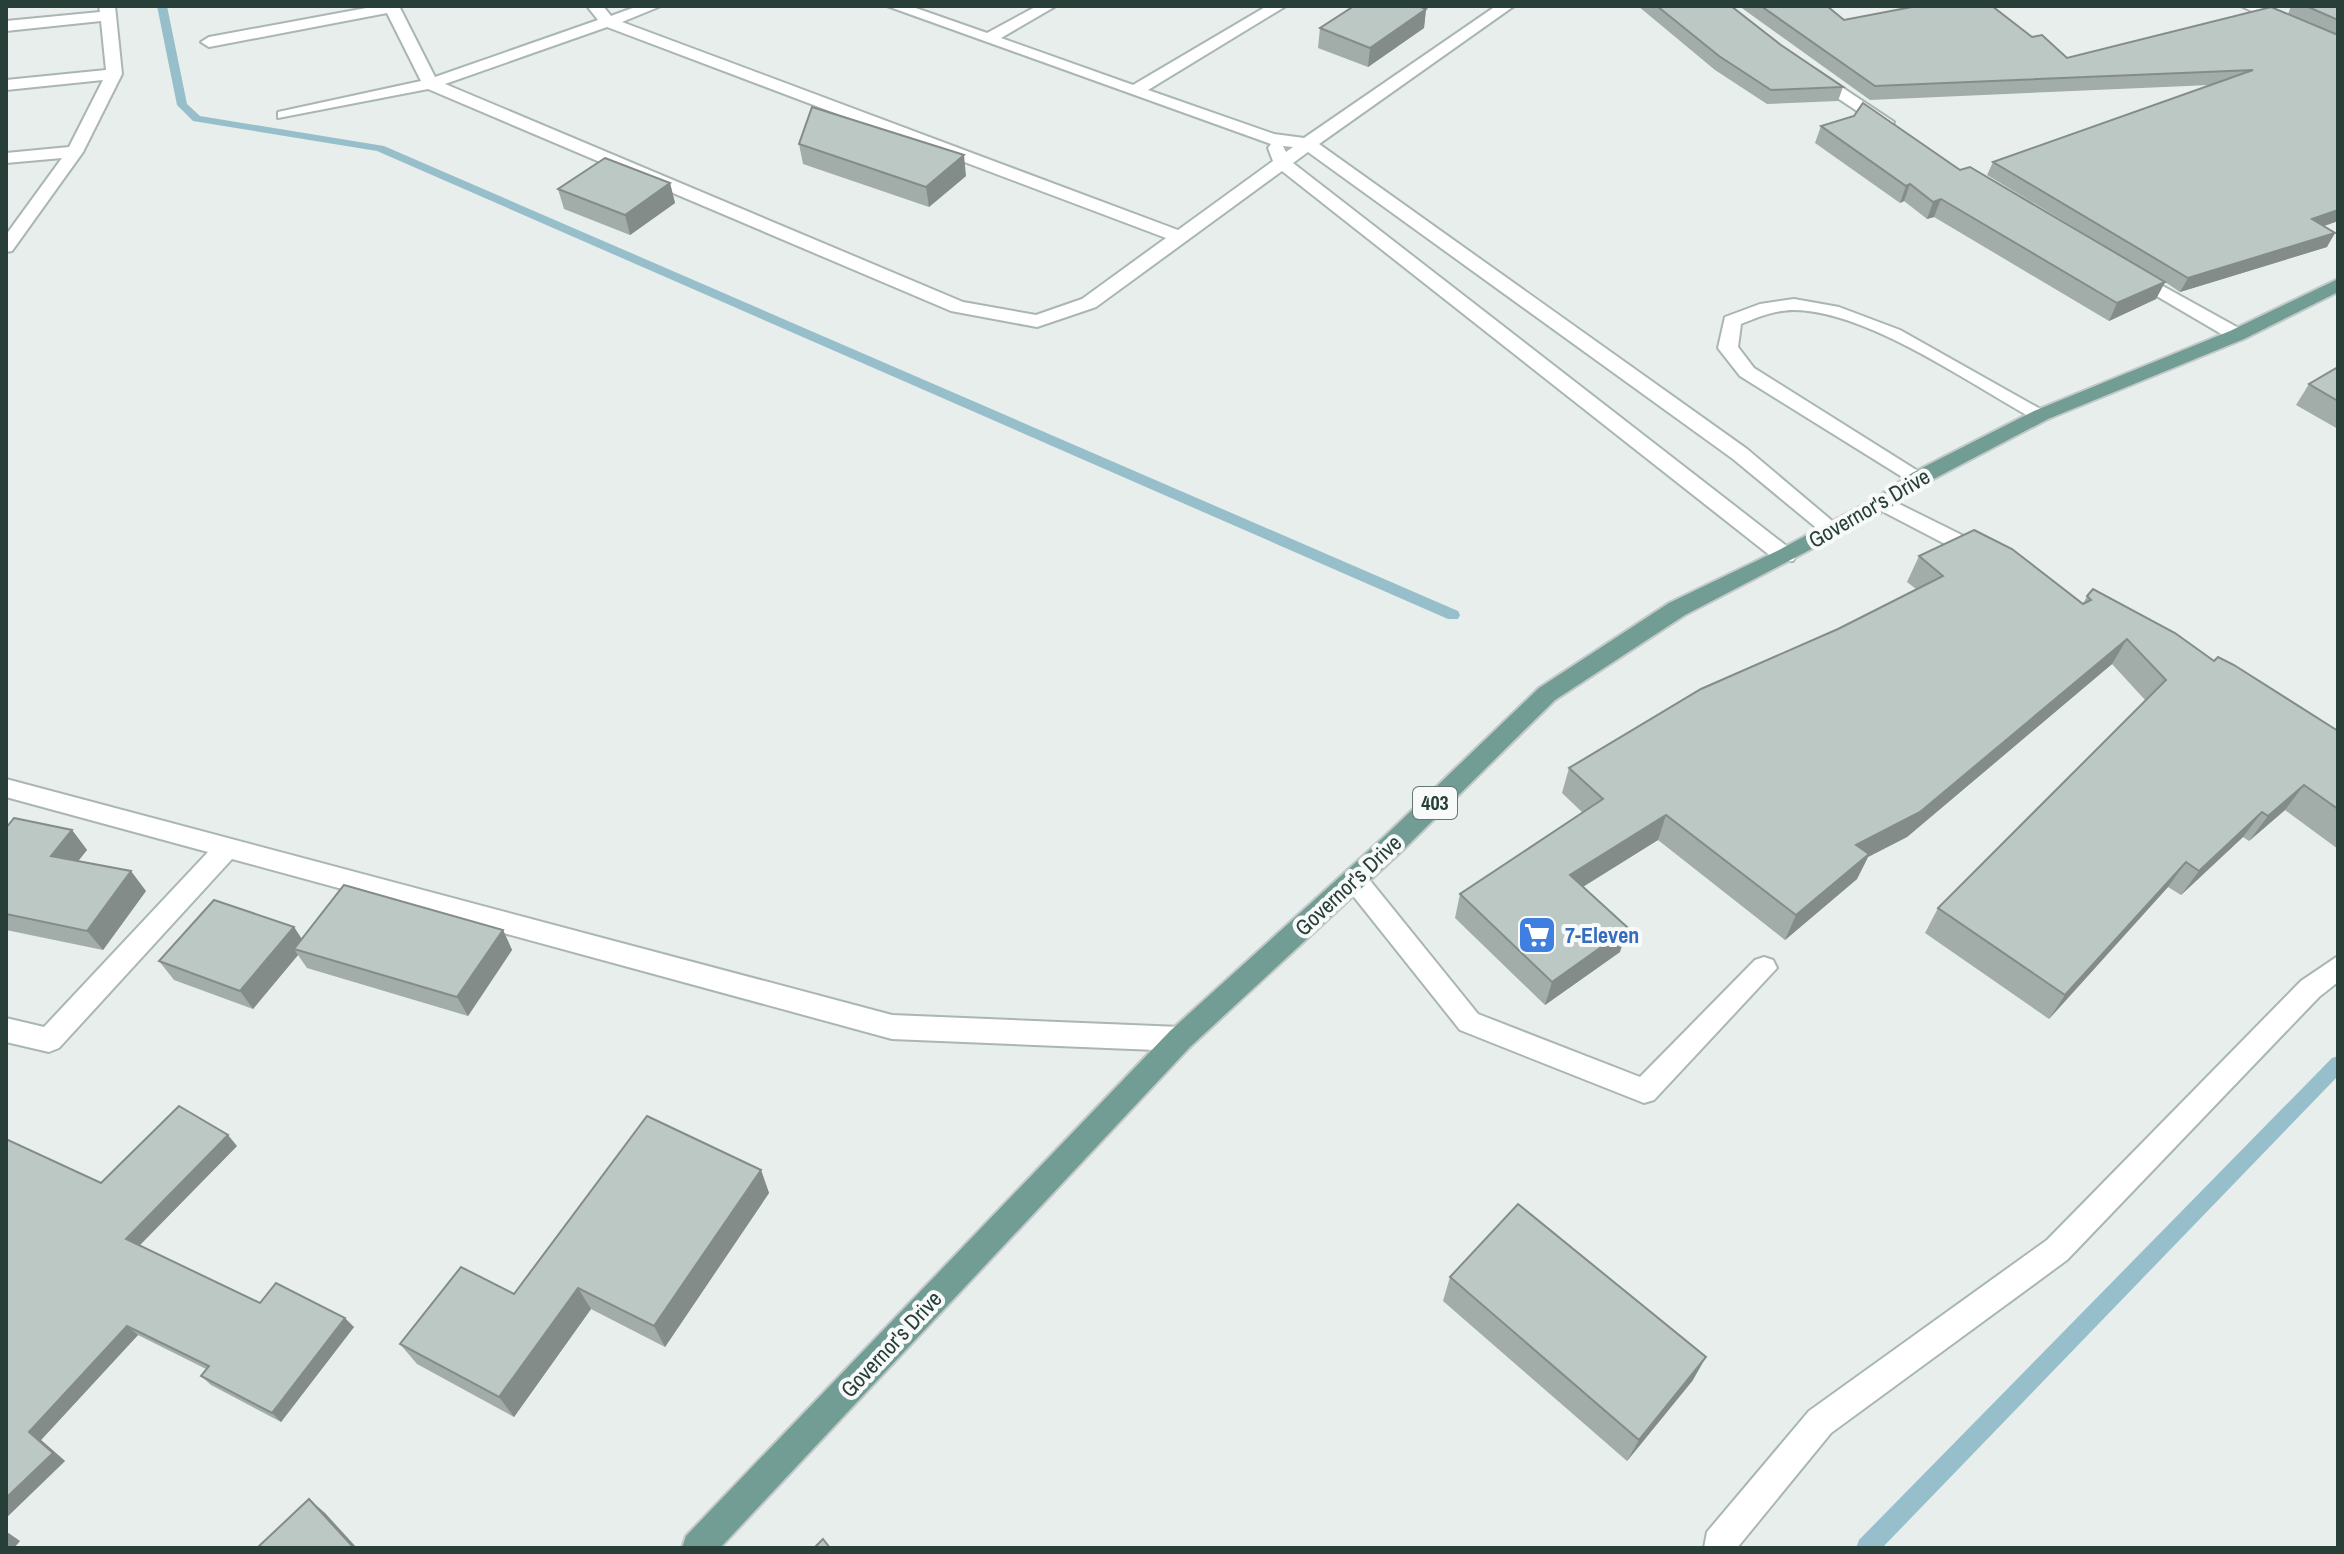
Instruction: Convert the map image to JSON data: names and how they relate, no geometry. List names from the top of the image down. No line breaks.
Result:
{"streets":{"main road":["Governor's Drive","403"]},"places":{"supermarket":["7-Eleven"]}}
